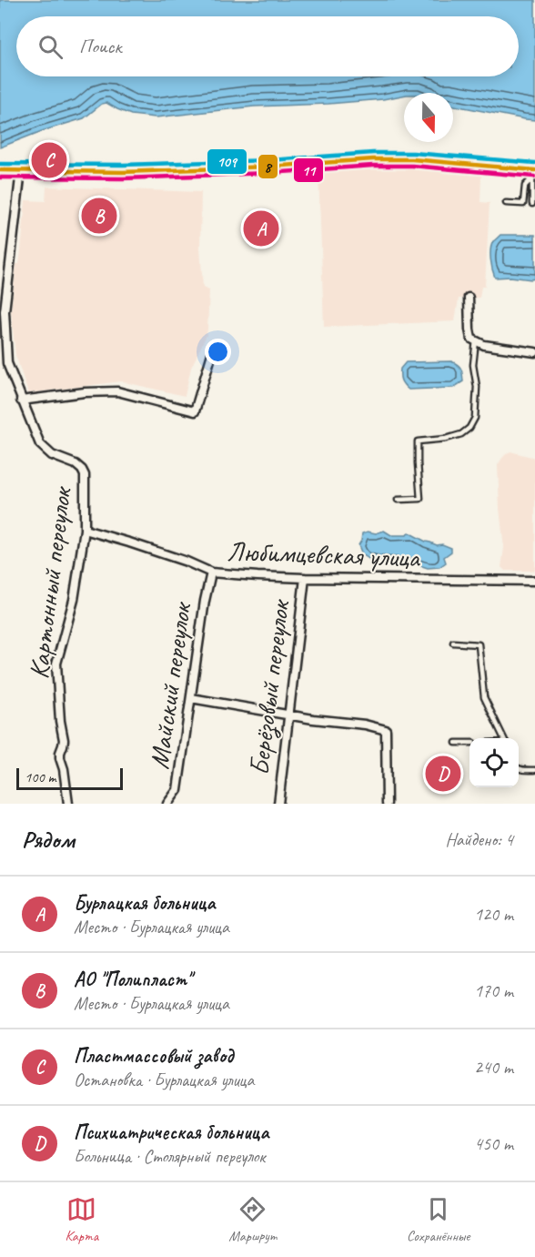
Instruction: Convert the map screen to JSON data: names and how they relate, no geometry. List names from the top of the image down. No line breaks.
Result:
{"streets":{"street":["Любимцевская улица","Картонный переулок","Майский переулок","Берёзовый переулок"]},"crossings":[["Любимцевская улица","Картонный переулок"],["Любимцевская улица","Майский переулок"],["Любимцевская улица","Берёзовый переулок"]],"lines":["transit line 109","transit line 8","transit line 11"],"scale_bar":"100 m","north":"bottom","page":{"search":"Поиск","pins":["C","B","A","D"],"scale":"100 m","heading":["Рядом","Найдено: 4"],"list":[{"mark":"A","name":"Бурлацкая больница","note":"Место · Бурлацкая улица","value":"120 m"},{"mark":"B","name":"АО \"Полипласт\"","note":"Место · Бурлацкая улица","value":"170 m"},{"mark":"C","name":"Пластмассовый завод","note":"Остановка · Бурлацкая улица","value":"240 m"},{"mark":"D","name":"Психиатрическая больница","note":"Больница · Столярный переулок","value":"450 m"}],"nav":["Карта","Маршрут","Сохранённые"]}}
